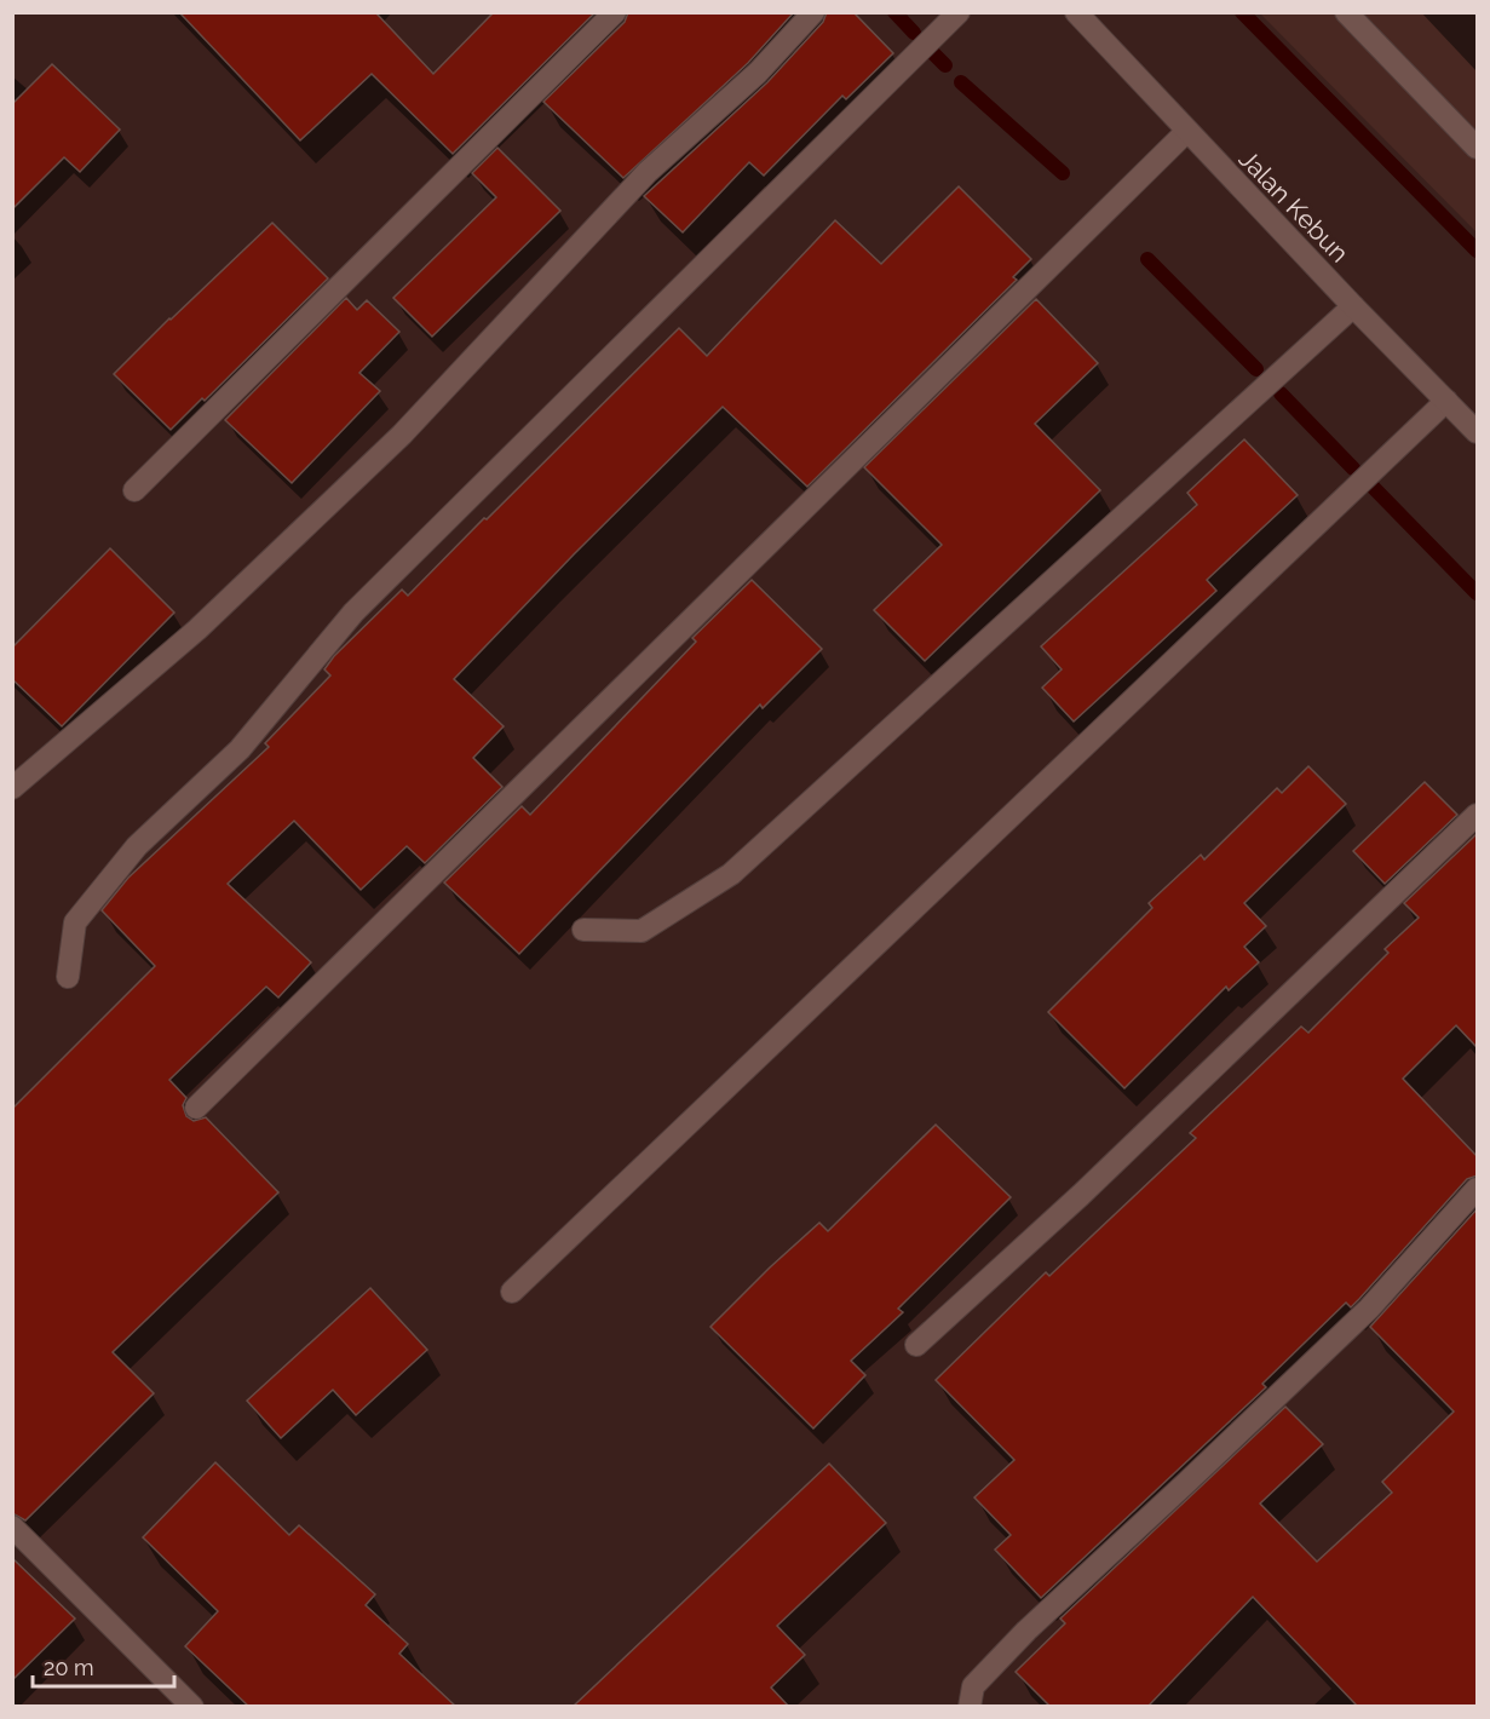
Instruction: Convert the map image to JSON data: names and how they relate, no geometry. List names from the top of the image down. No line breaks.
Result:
{"streets":{"street":["Jalan Kebun"]},"scale_bar":"20 m"}
